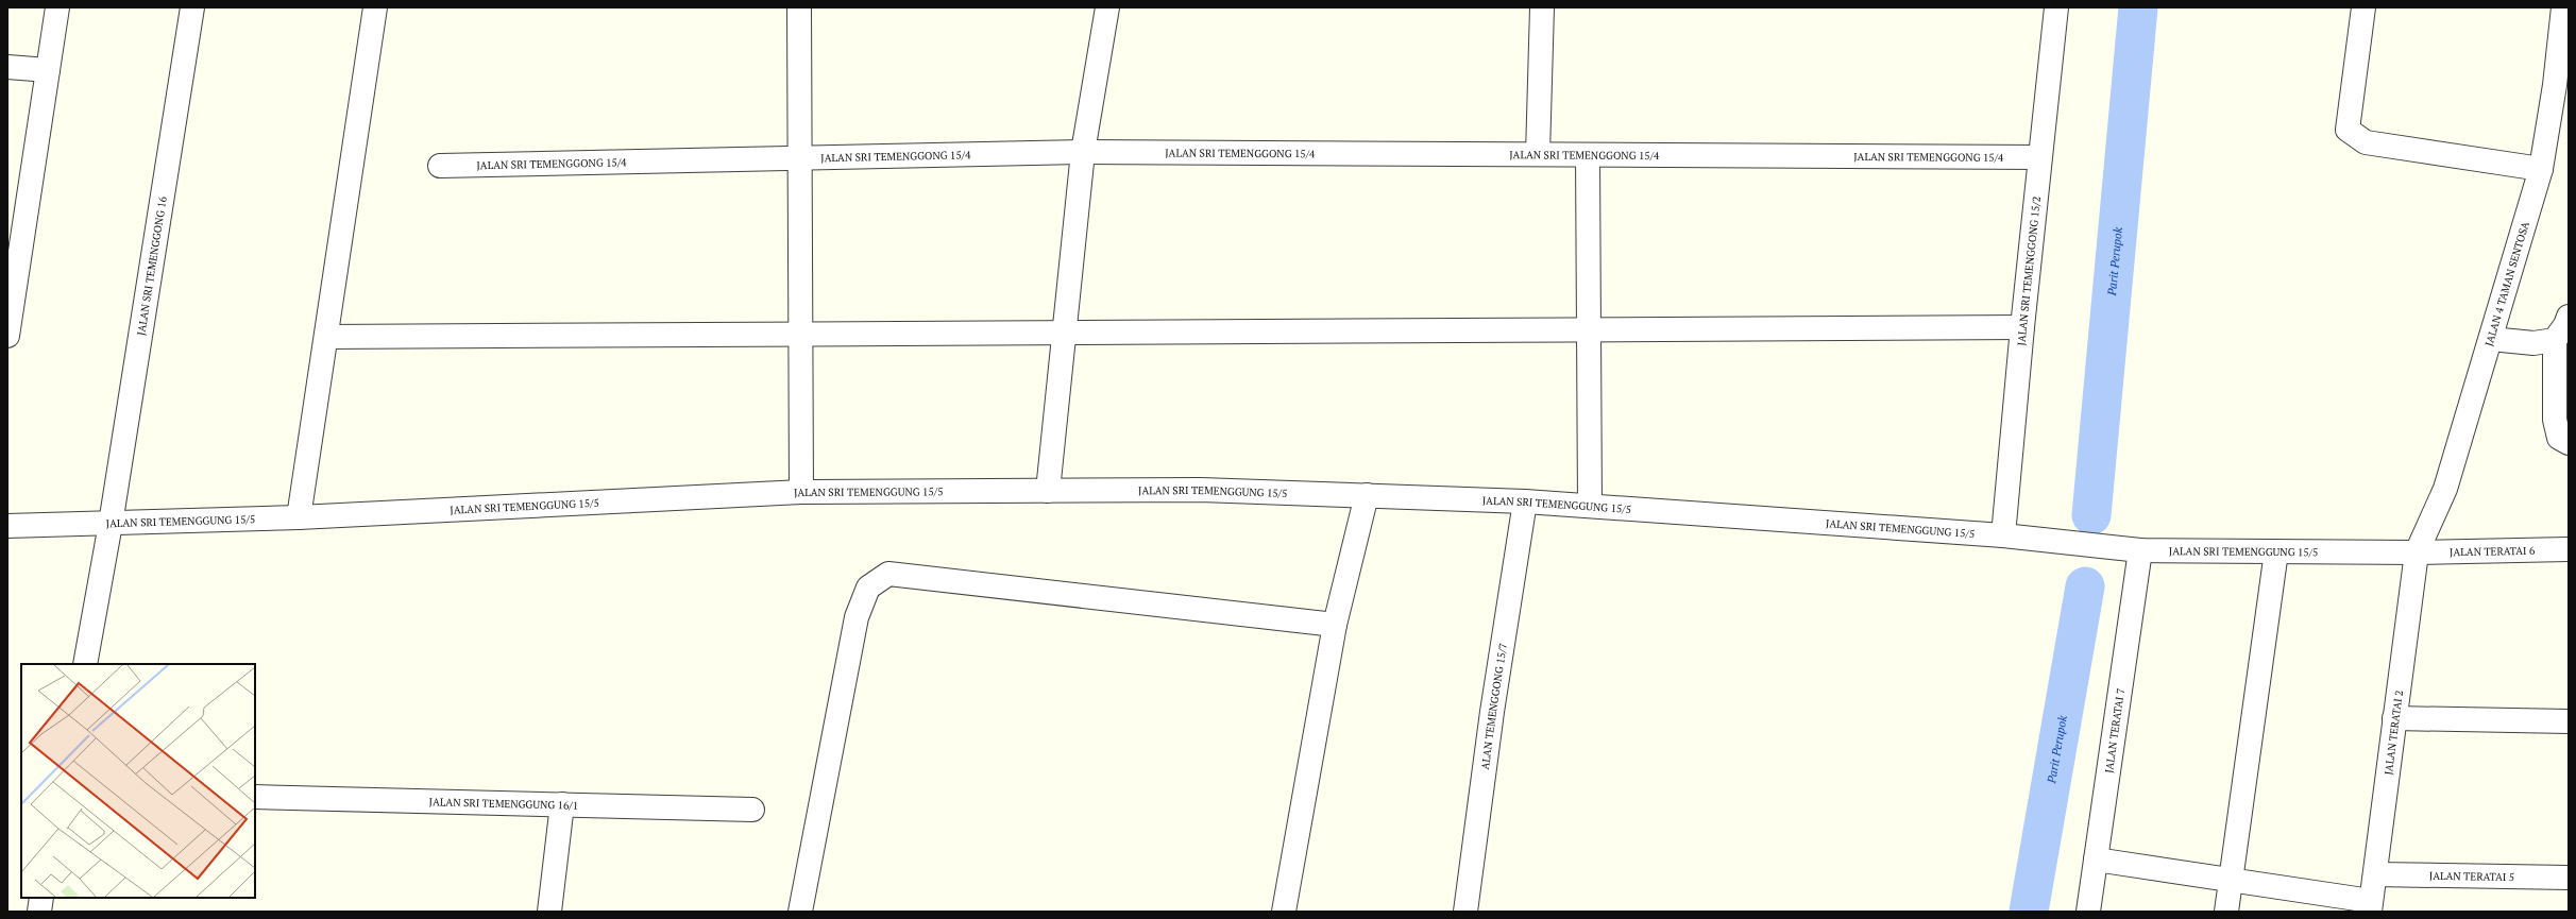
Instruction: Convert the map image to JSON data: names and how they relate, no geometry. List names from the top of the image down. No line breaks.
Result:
{"streets":{"street":["JALAN SRI TEMENGGONG 15/4","JALAN SRI TEMENGGONG 16","JALAN SRI TEMENGGONG 15/2","JALAN 4 TAMAN SENTOSA","JALAN SRI TEMENGGUNG 15/5","JALAN TERATAI 6","ALAN TEMENGGONG 15/7","JALAN TERATAI 7","JALAN TERATAI 2","JALAN SRI TEMENGGUNG 16/1","JALAN TERATAI 5"]},"crossings":[["JALAN SRI TEMENGGONG 15/4","JALAN SRI TEMENGGONG 15/2"],["JALAN SRI TEMENGGONG 16","JALAN SRI TEMENGGUNG 15/5"],["JALAN SRI TEMENGGONG 15/2","JALAN SRI TEMENGGUNG 15/5"],["JALAN 4 TAMAN SENTOSA","JALAN SRI TEMENGGUNG 15/5"],["JALAN 4 TAMAN SENTOSA","JALAN TERATAI 6"],["JALAN 4 TAMAN SENTOSA","JALAN TERATAI 2"],["JALAN SRI TEMENGGUNG 15/5","JALAN TERATAI 6"],["JALAN SRI TEMENGGUNG 15/5","ALAN TEMENGGONG 15/7"],["JALAN SRI TEMENGGUNG 15/5","JALAN TERATAI 7"],["JALAN SRI TEMENGGUNG 15/5","JALAN TERATAI 2"],["JALAN TERATAI 6","JALAN TERATAI 2"],["JALAN TERATAI 2","JALAN TERATAI 5"]],"water":["Parit Perupok"]}
